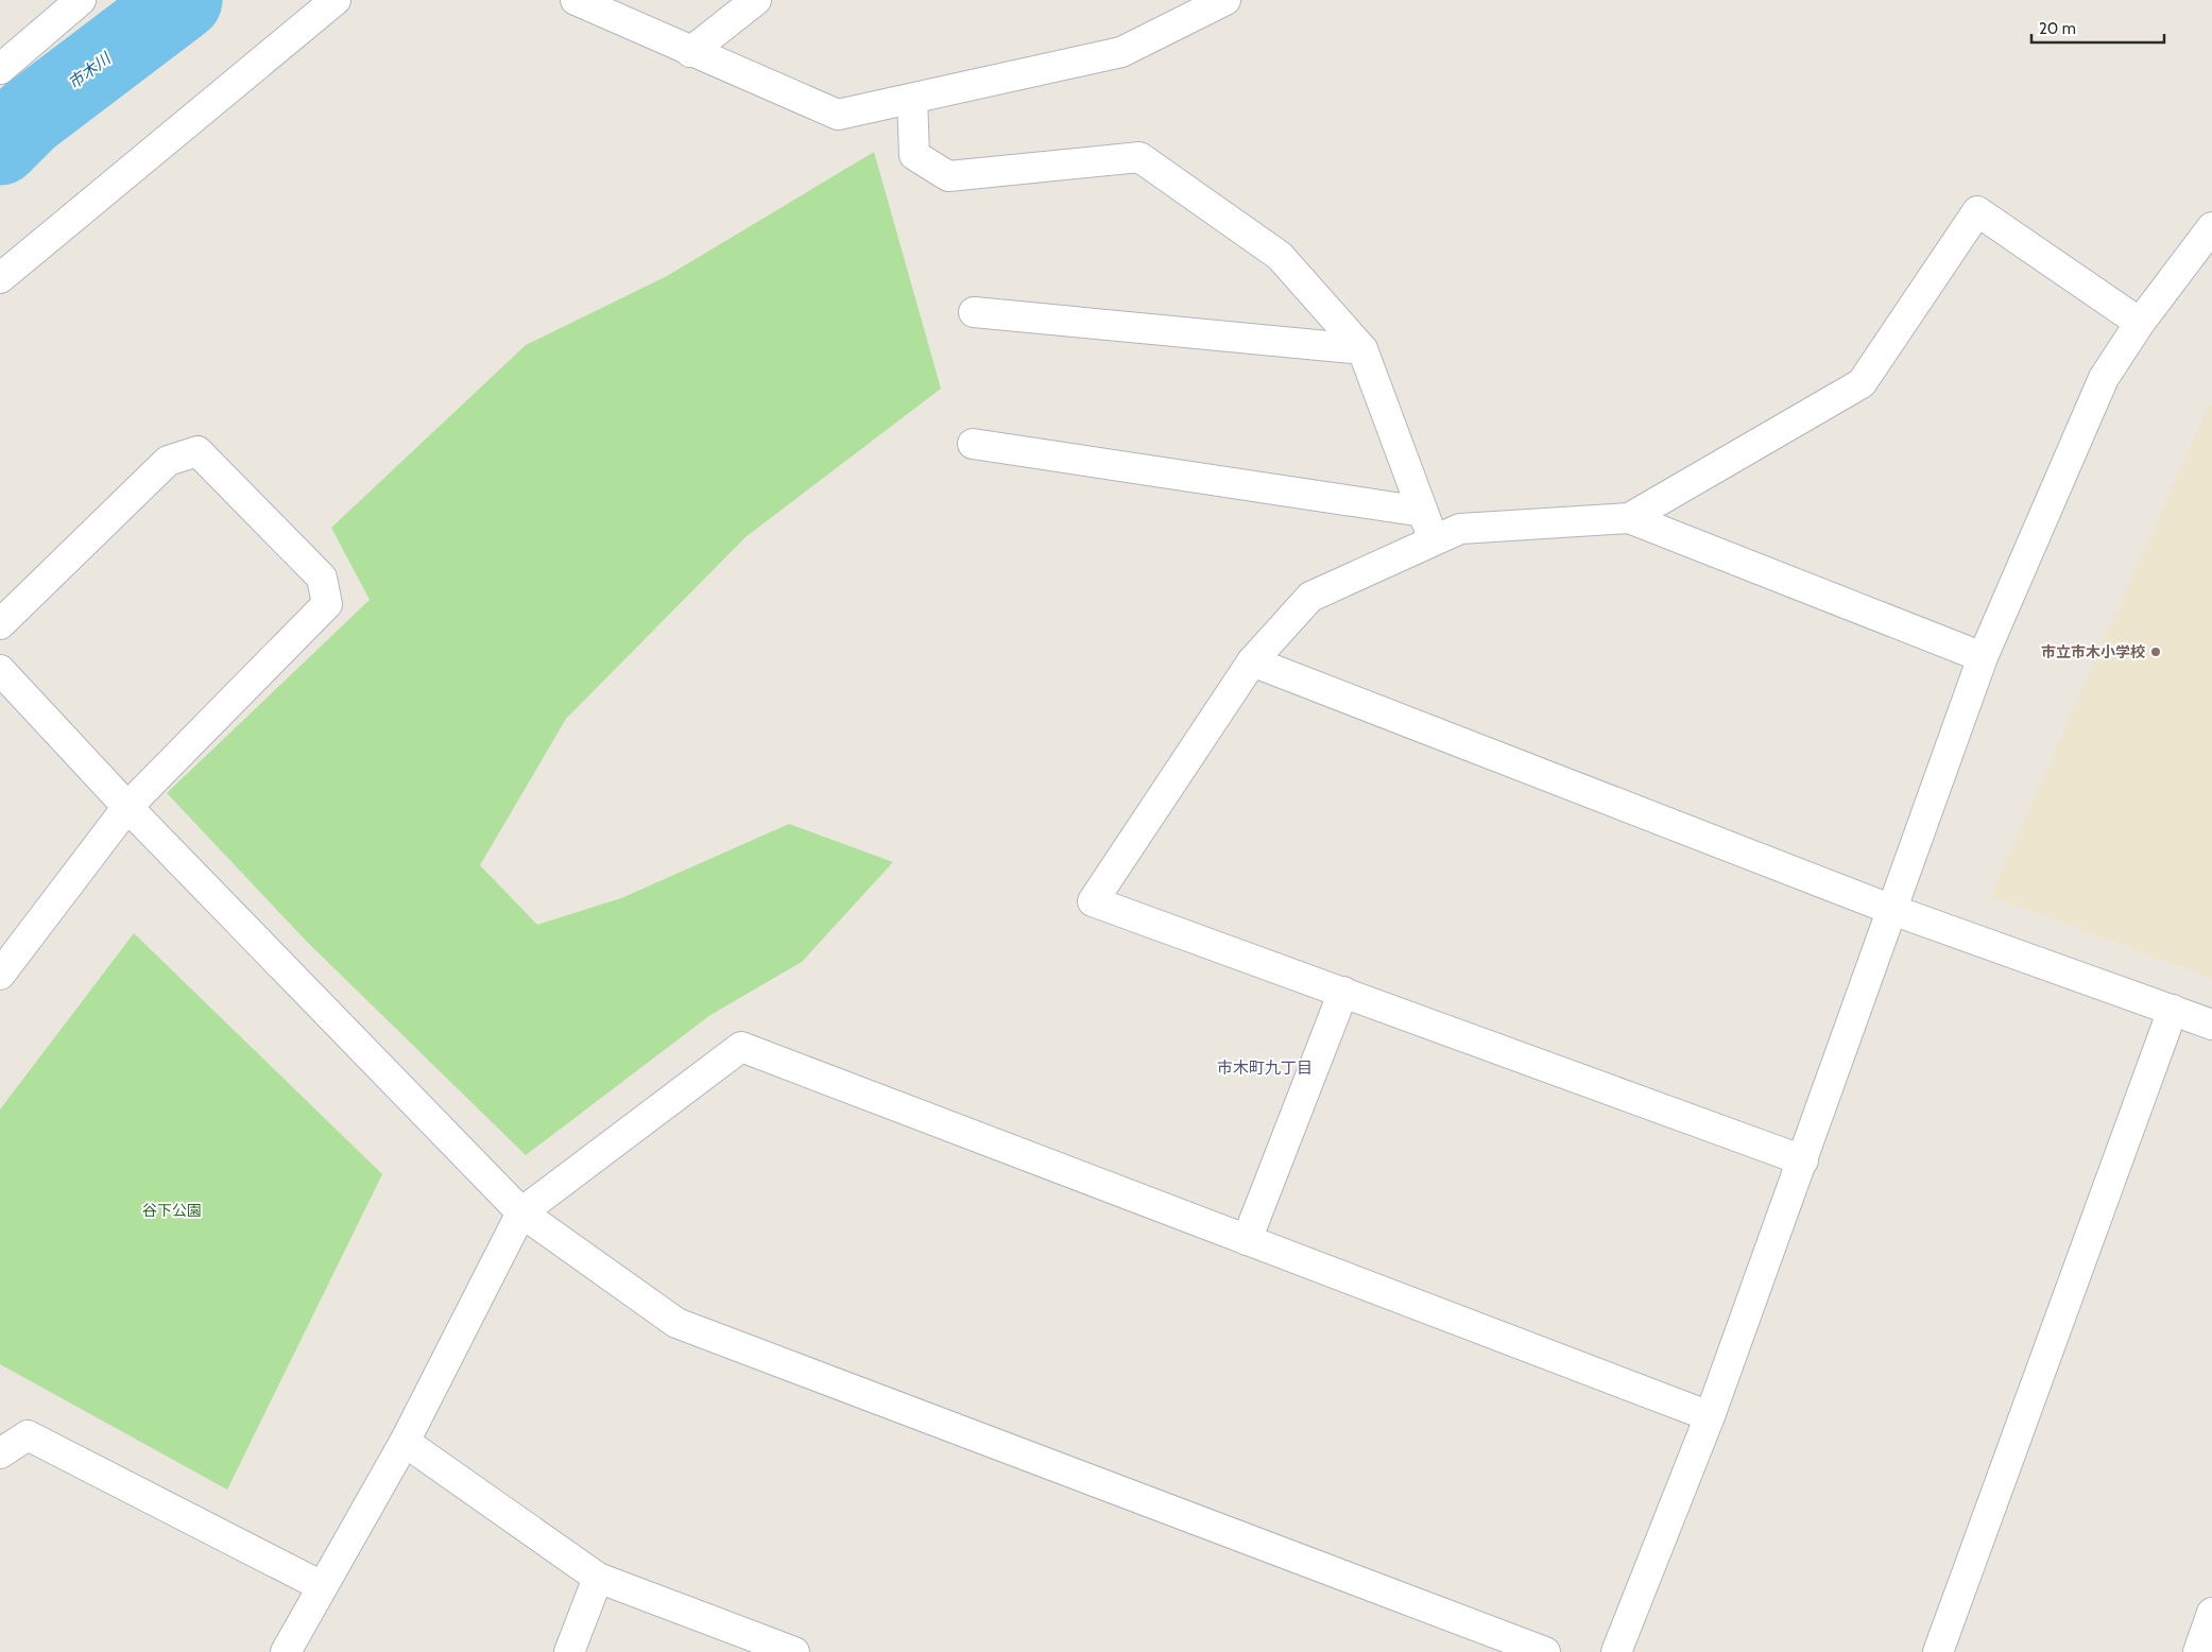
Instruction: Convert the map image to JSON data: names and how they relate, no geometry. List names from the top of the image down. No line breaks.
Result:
{"districts":["市木町九丁目"],"water":["市木川"],"parks":["谷下公園"],"places":["市立市木小学校"],"scale_bar":"20 m"}
